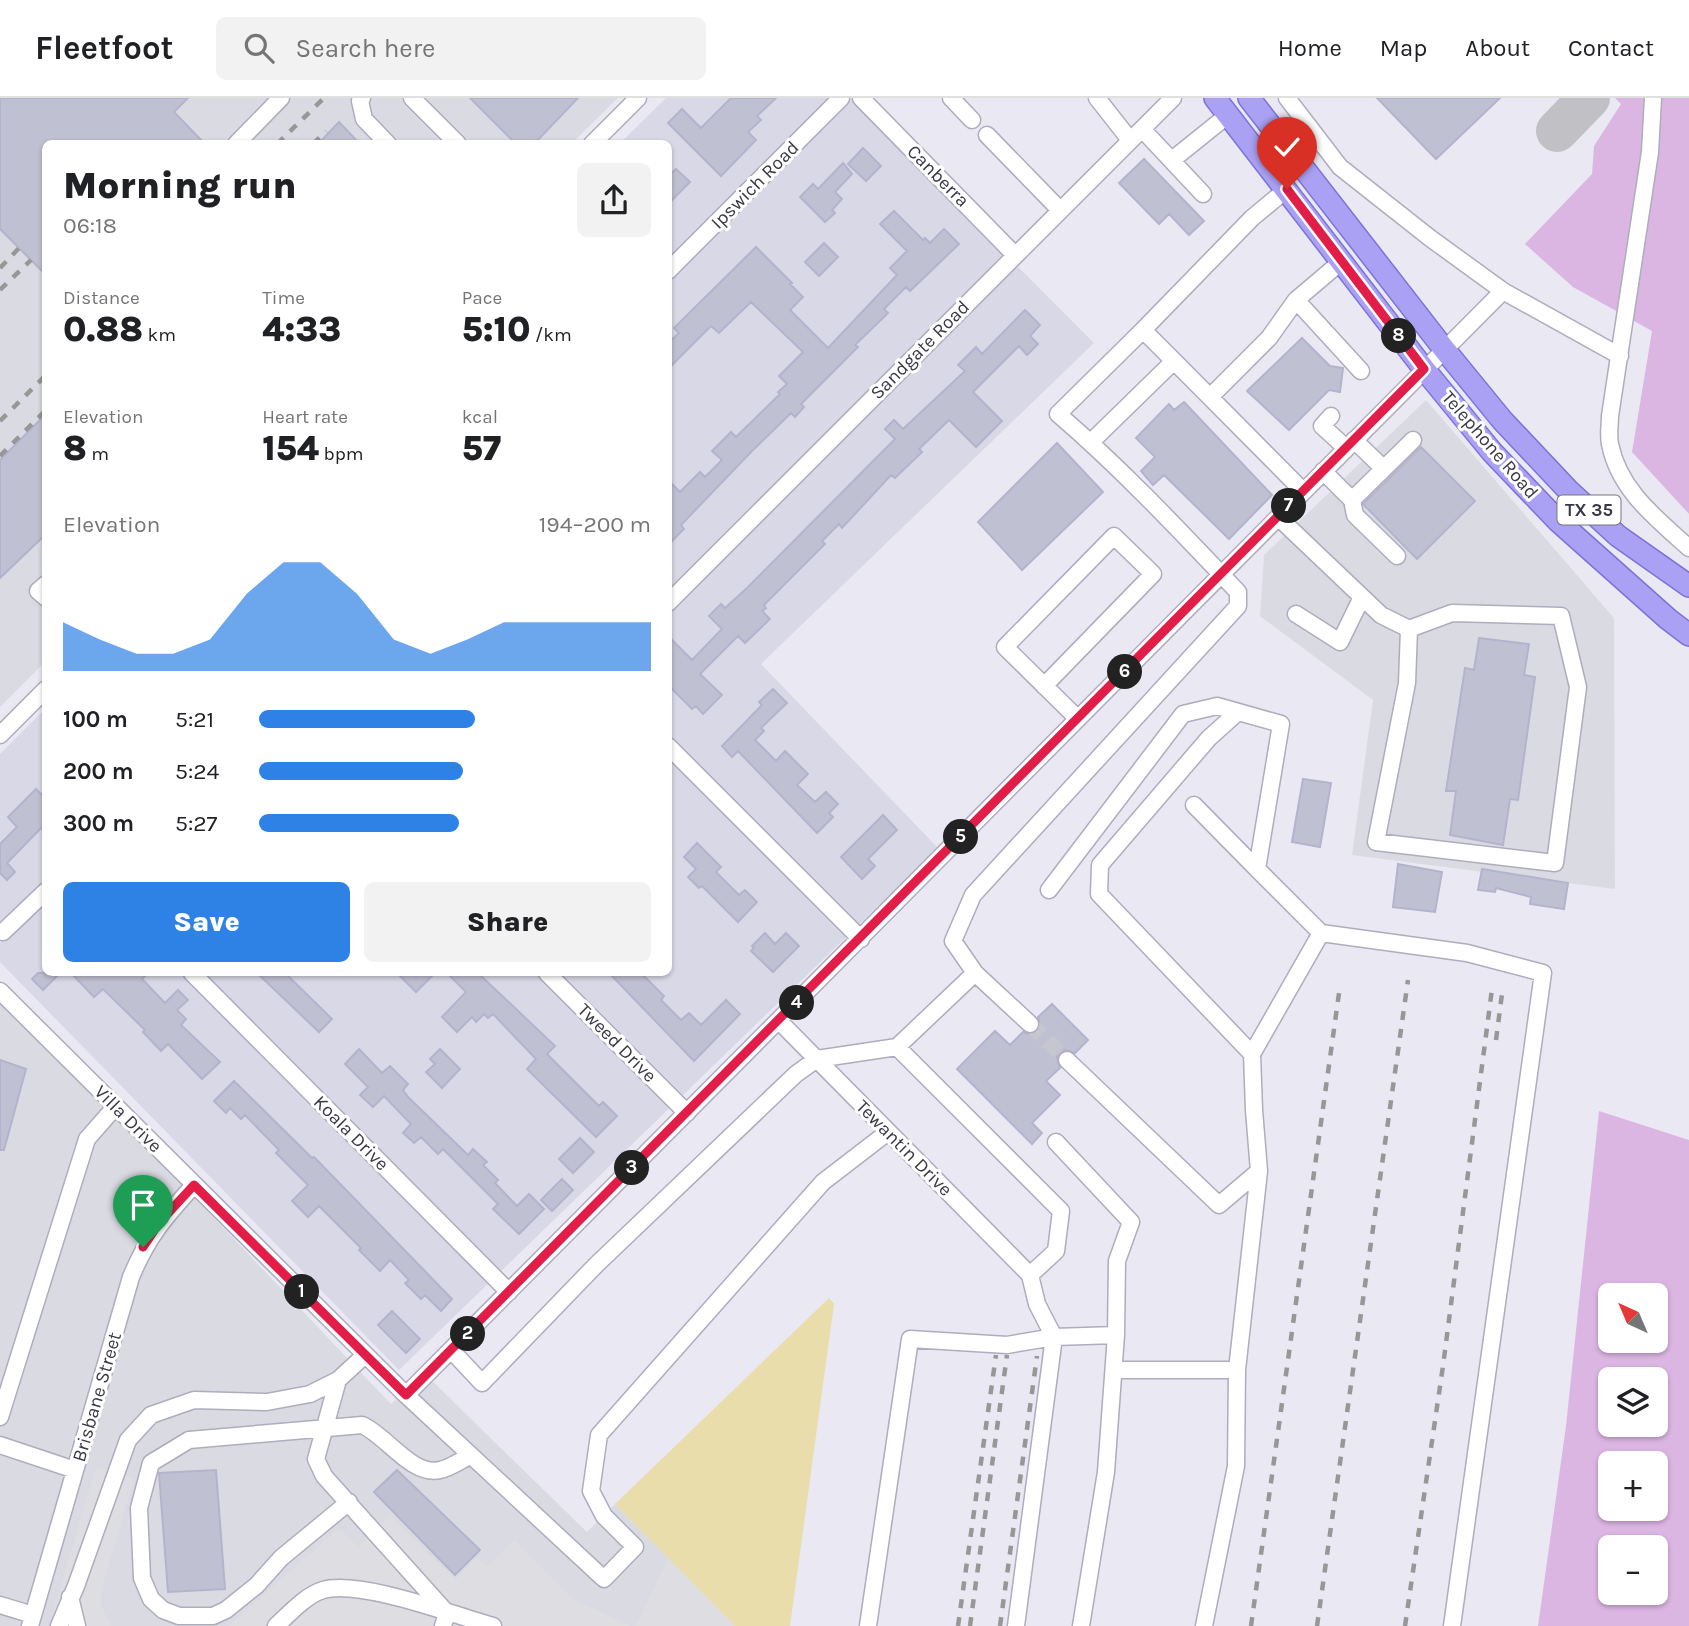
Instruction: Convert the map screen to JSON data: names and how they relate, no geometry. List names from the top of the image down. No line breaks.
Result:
{"streets":{"main road":["Telephone Road","TX 35"],"street":["Canberra","Ipswich Road","Sandgate Road","Tweed Drive","Villa Drive","Koala Drive","Tewantin Drive","Brisbane Street"]},"crossings":[["Canberra","Sandgate Road"],["Villa Drive","Tewantin Drive"],["Villa Drive","Brisbane Street"]],"north":"top left","page":{"header":"Fleetfoot","search":"Search here","nav":["Home","Map","About","Contact"],"heading":["Morning run","06:18"],"stats":[["Distance","0.88 km"],["Time","4:33"],["Pace","5:10 /km"],["Elevation","8 m"],["Heart rate","154 bpm"],["kcal","57"]],"pins":["8","7","6","5","4","3","1","2"],"chart":["Elevation","194–200 m"],"list":[{"name":"100 m","note":"5:21"},{"name":"200 m","note":"5:24"},{"name":"300 m","note":"5:27"}],"buttons":["Save","Share"],"map_buttons":["+","−"]}}
